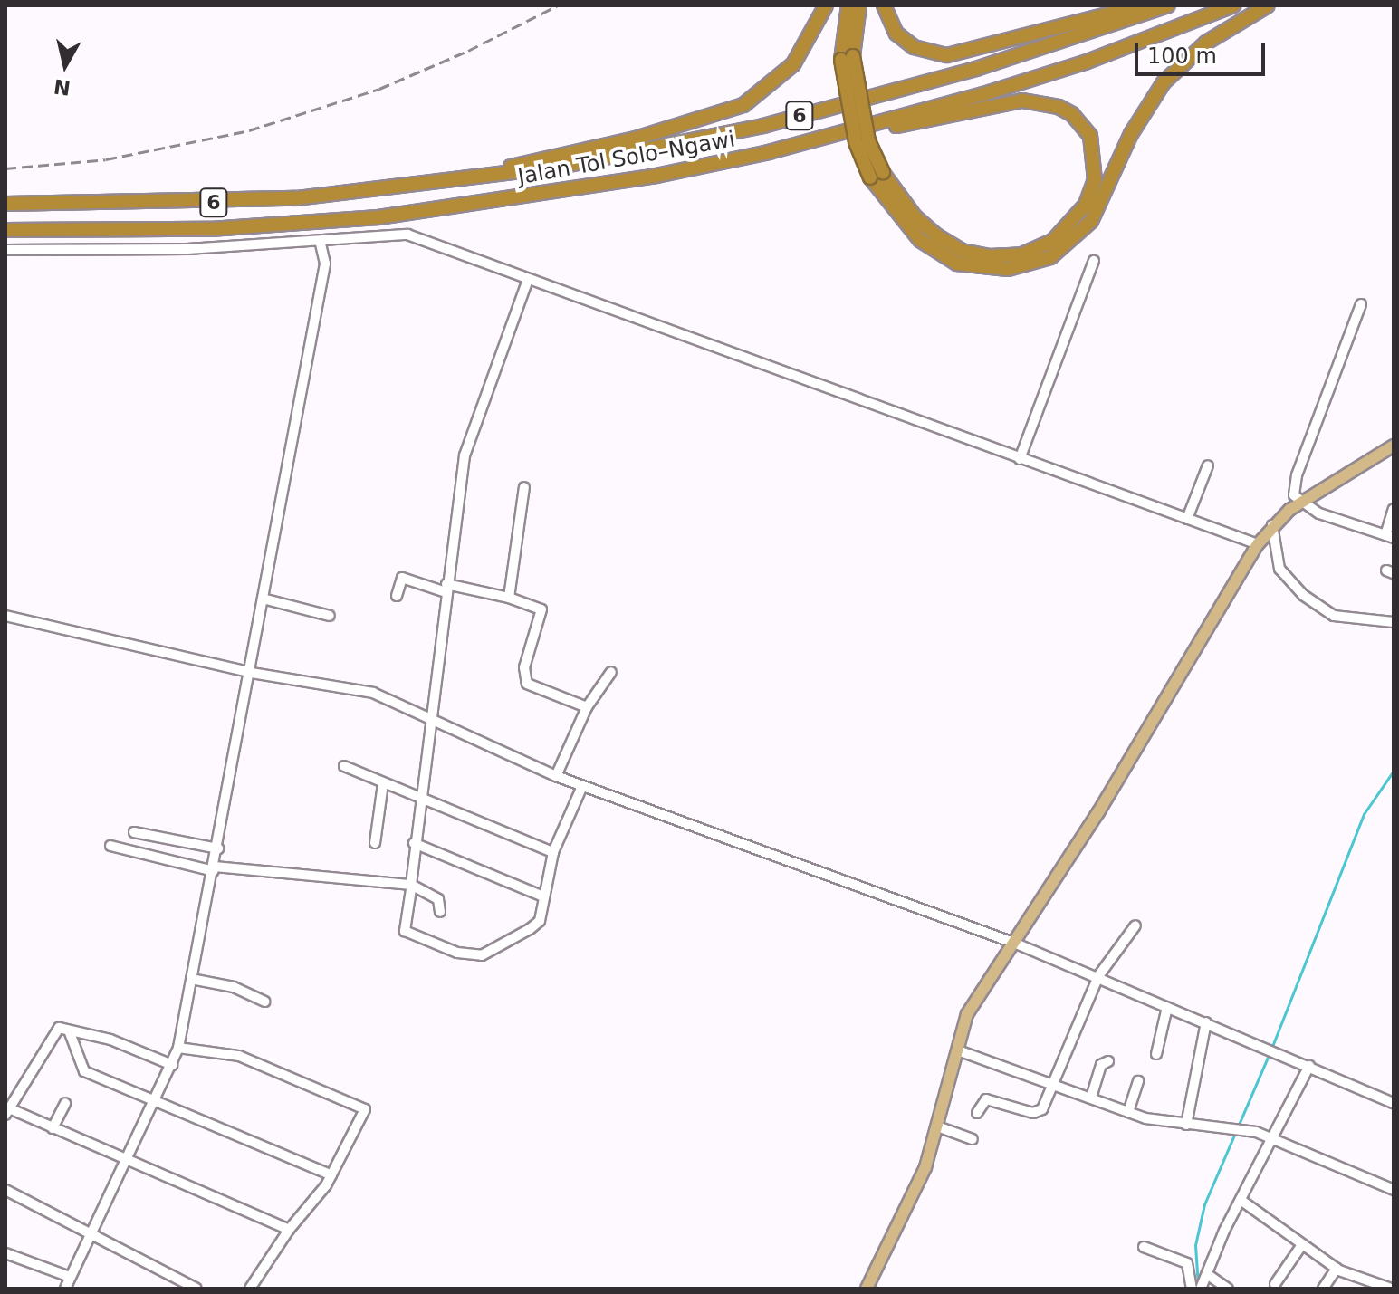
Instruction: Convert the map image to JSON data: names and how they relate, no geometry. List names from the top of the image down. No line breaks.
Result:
{"streets":{"highway":["6","Jalan Tol Solo–Ngawi"]},"scale_bar":"100 m","north":"bottom"}
